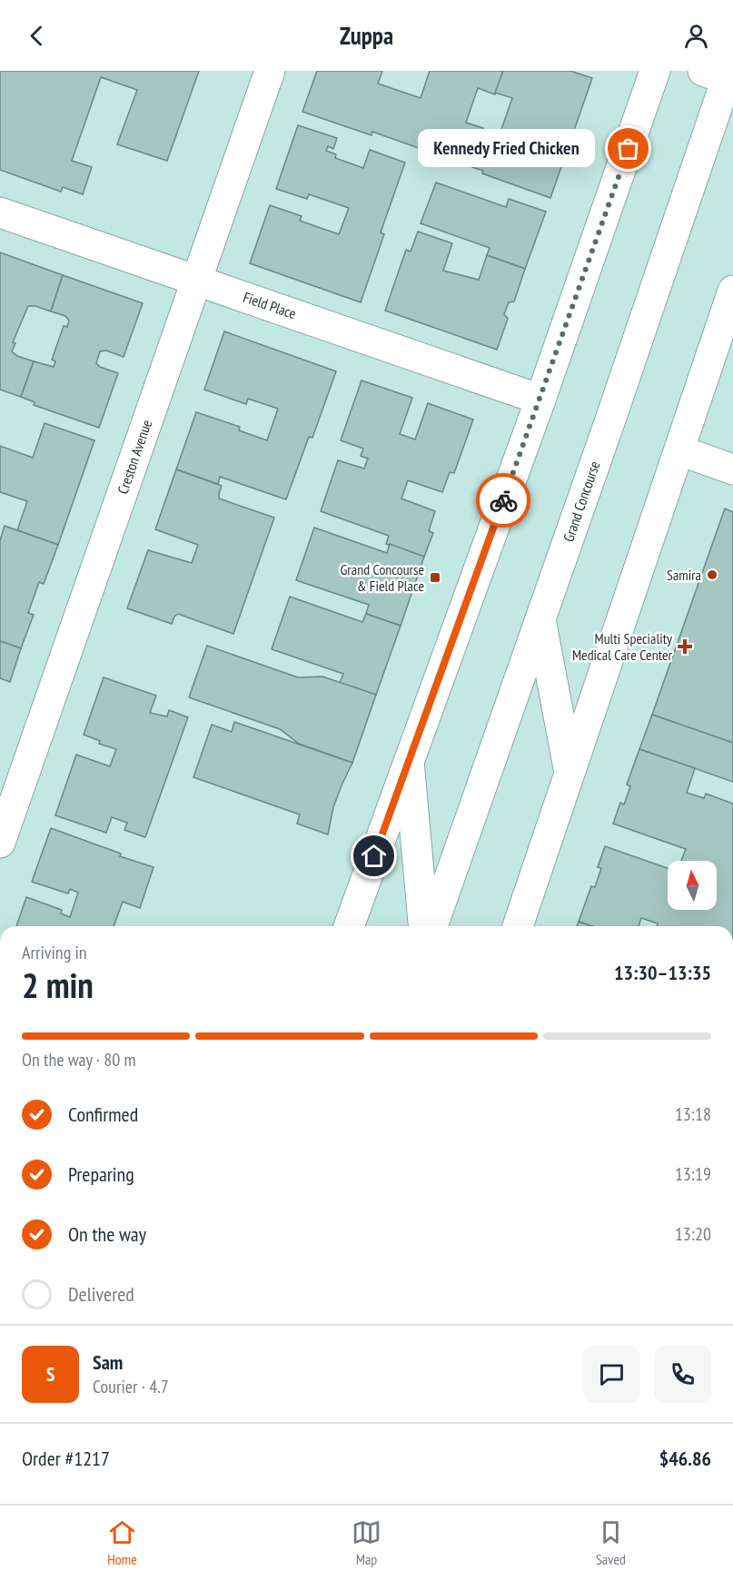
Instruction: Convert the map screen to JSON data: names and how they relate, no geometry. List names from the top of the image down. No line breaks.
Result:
{"streets":{"street":["Field Place","Creston Avenue","Grand Concourse"]},"crossings":[["Field Place","Creston Avenue"]],"places":{"other":["Kennedy Fried Chicken","Samira"],"transit":["Grand Concourse & Field Place"],"health":["Multi Speciality Medical Care Center"]},"north":"top","page":{"header":"Zuppa","bubble":"Kennedy Fried Chicken","heading":["2 min","Arriving in","13:30–13:35"],"panel":["Sam","Courier · 4.7","Order #1217","$46.86"],"bar":"On the way · 80 m","list":[["Confirmed","13:18"],["Preparing","13:19"],["On the way","13:20"],"Delivered"],"round":"S","tabs":["Home","Map","Saved"]}}
